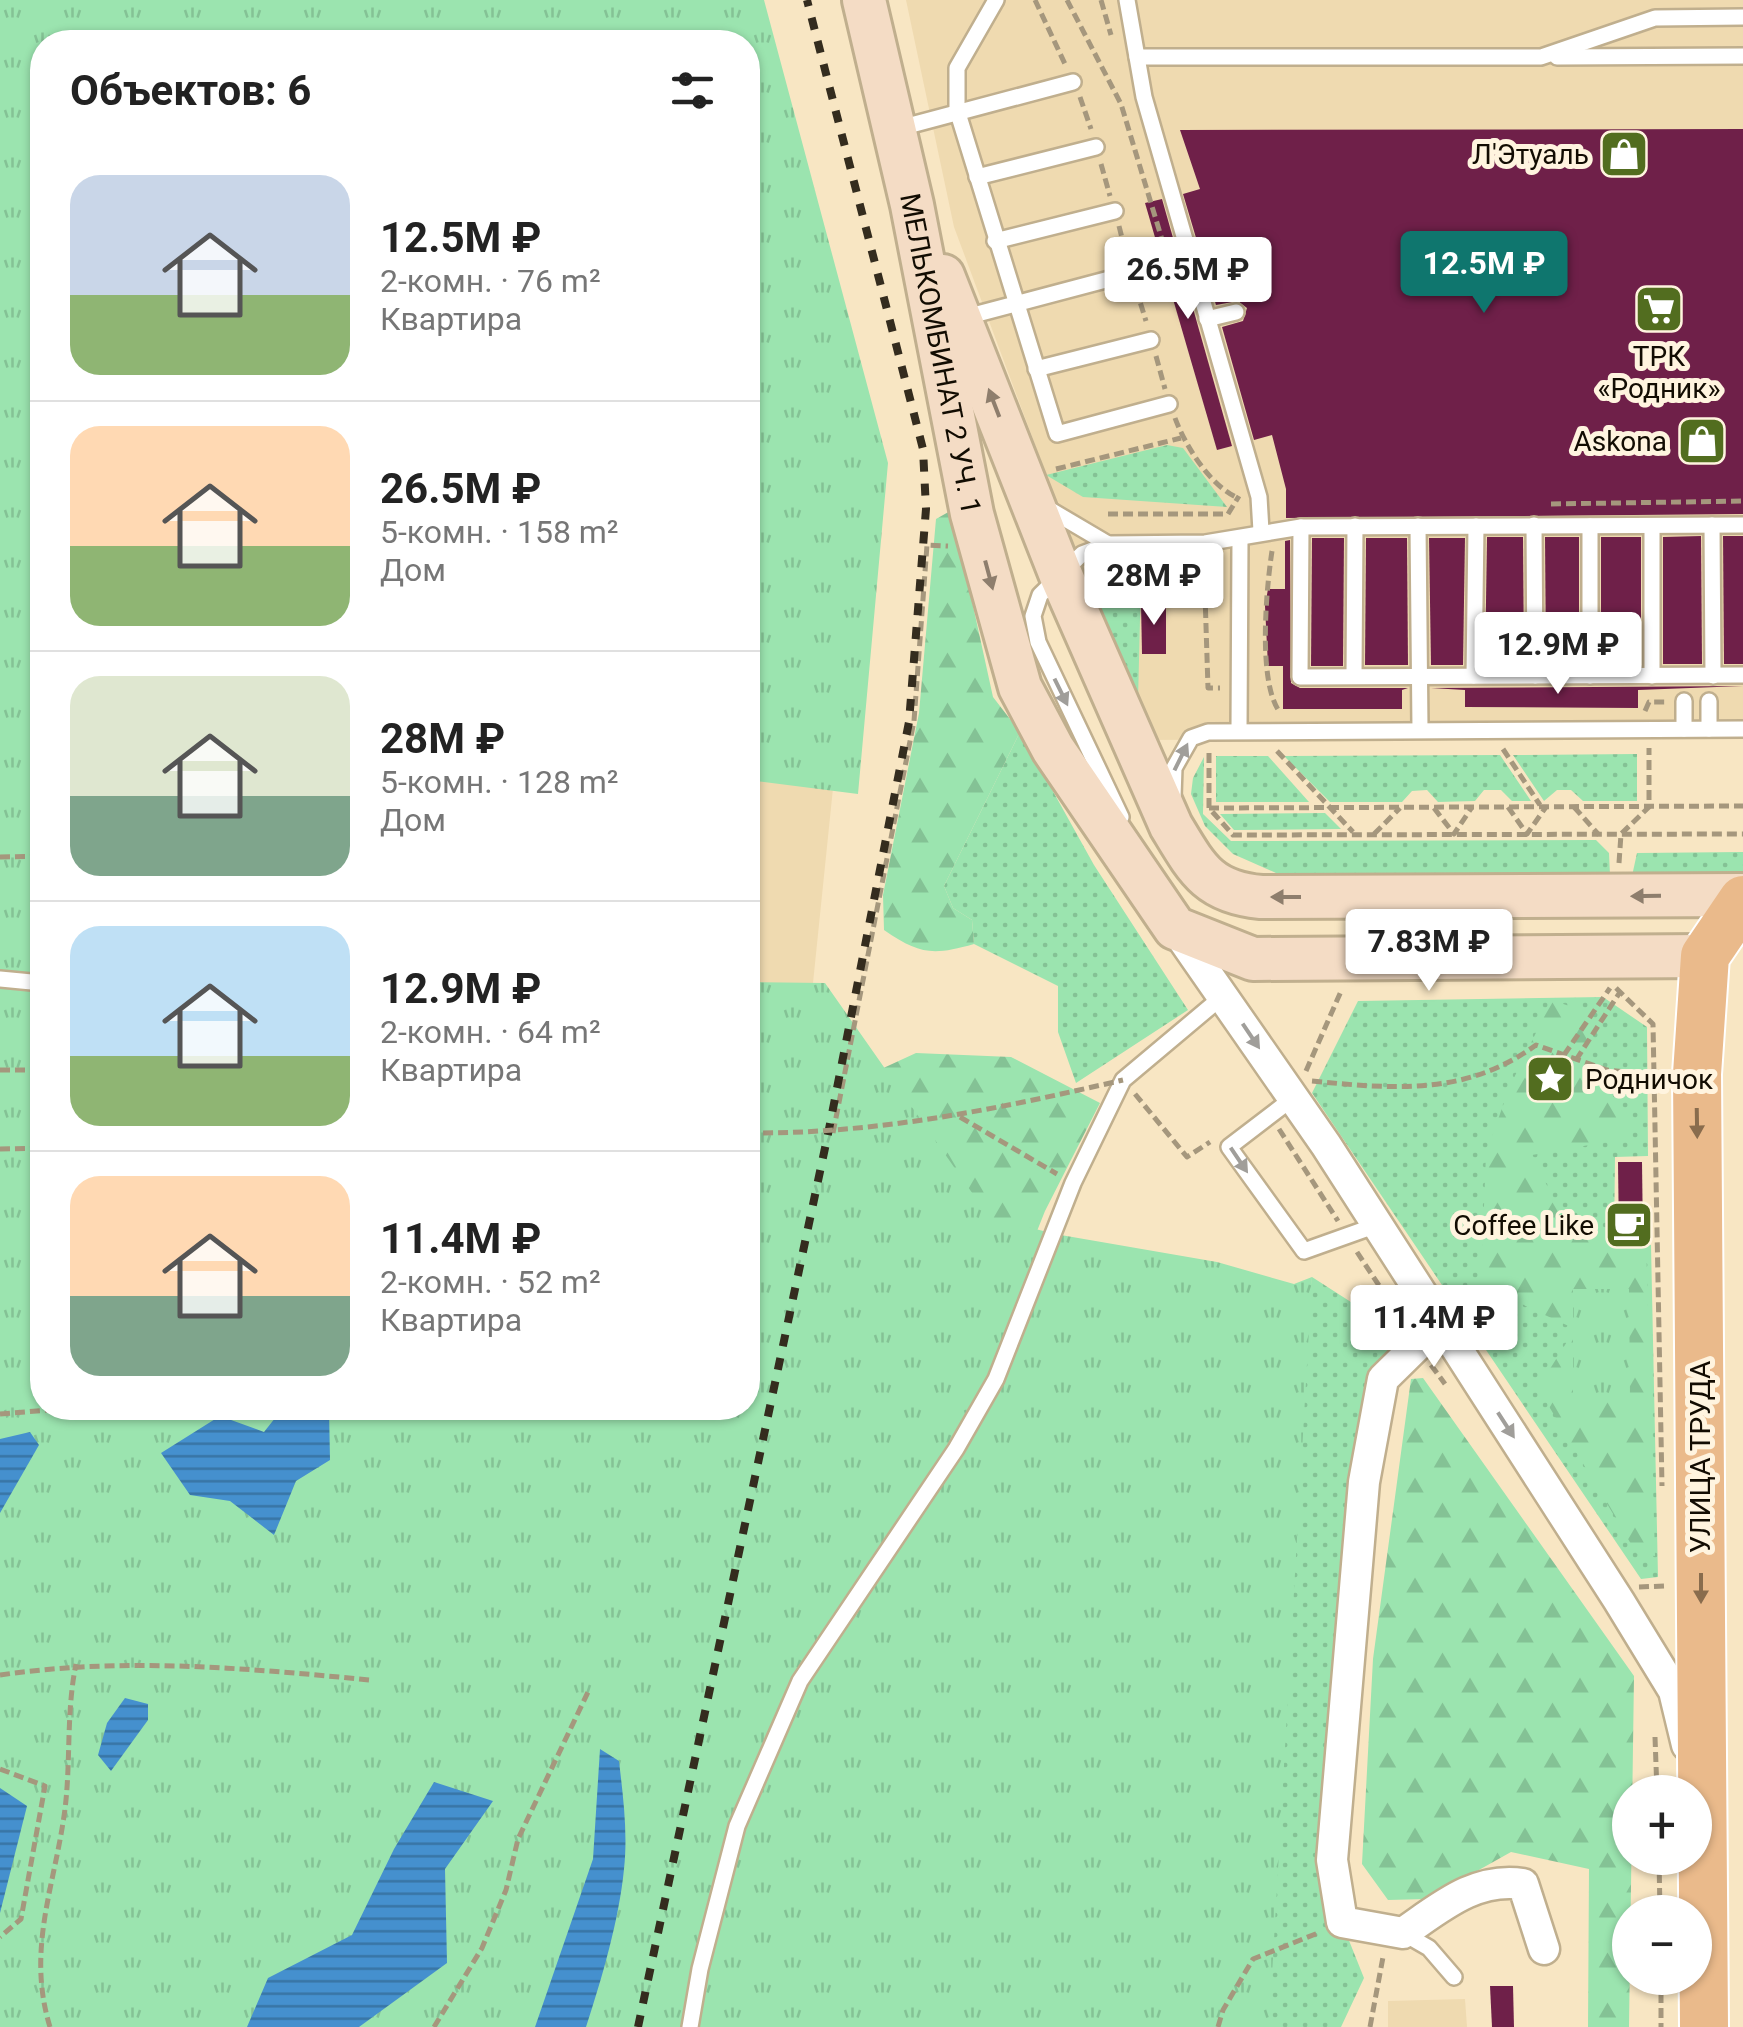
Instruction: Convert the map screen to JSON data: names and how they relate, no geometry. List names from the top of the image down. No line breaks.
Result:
{"streets":{"main road":["УЛИЦА ТРУДА"],"street":["МЕЛЬКОМБИНАТ 2 УЧ. 1"]},"one_way":["УЛИЦА ТРУДА"],"places":{"shop":["Л'Этуаль","Askona"],"supermarket":["ТРК «Родник»"],"place":["Родничок"],"cafe":["Coffee Like"]},"page":{"heading":"Объектов: 6","list":[{"name":"12.5M ₽","note":"2-комн. · 76 m² · Квартира"},{"name":"26.5M ₽","note":"5-комн. · 158 m² · Дом"},{"name":"28M ₽","note":"5-комн. · 128 m² · Дом"},{"name":"12.9M ₽","note":"2-комн. · 64 m² · Квартира"},{"name":"11.4M ₽","note":"2-комн. · 52 m² · Квартира"}],"price":["12.5M ₽","26.5M ₽","28M ₽","12.9M ₽","7.83M ₽","11.4M ₽"],"map_buttons":["+","−"]}}
